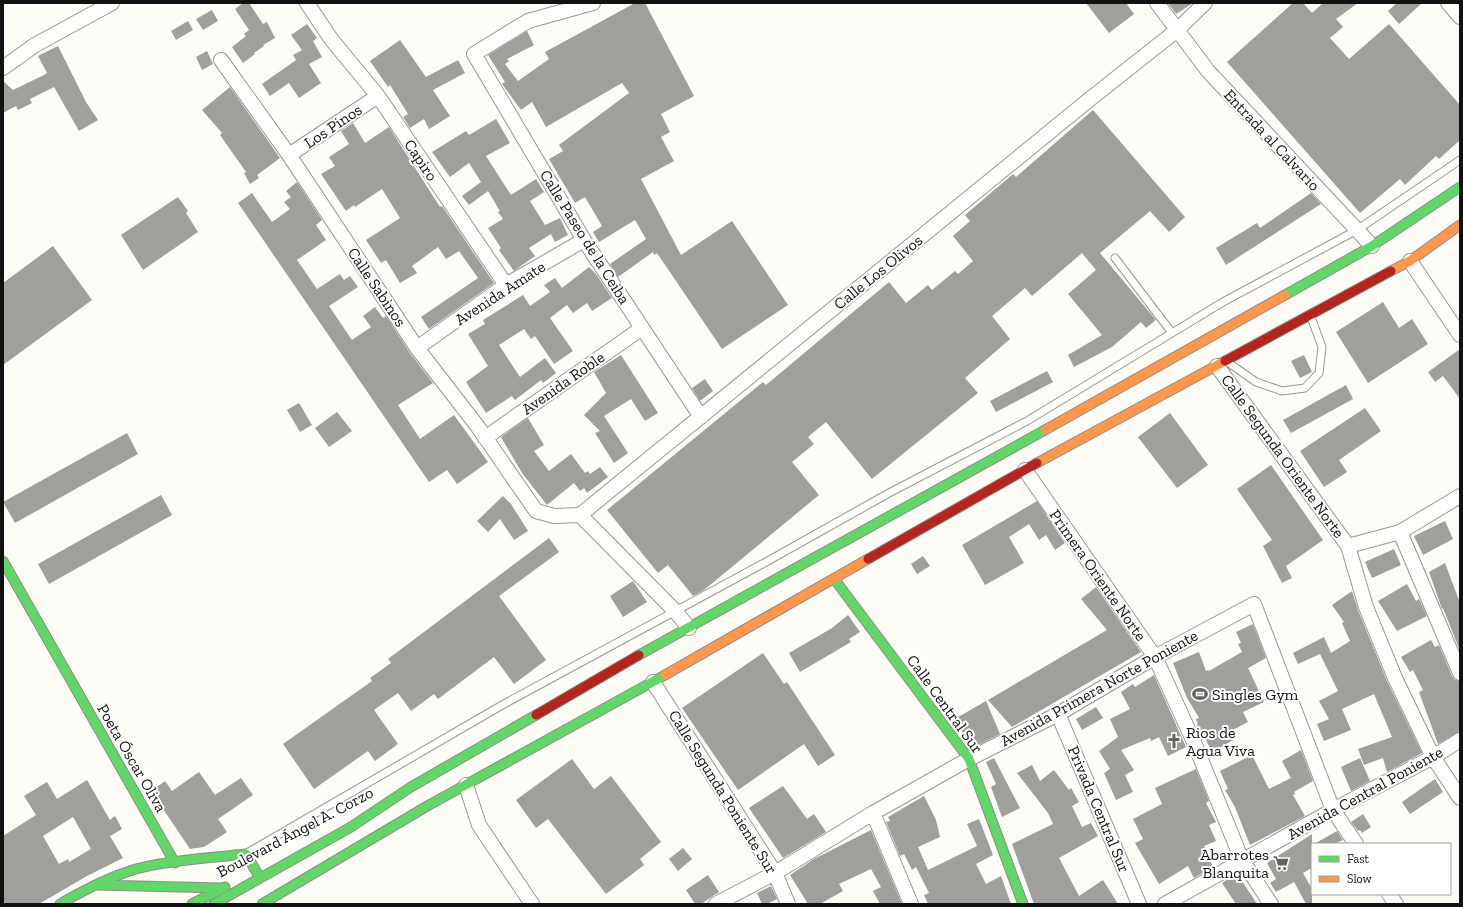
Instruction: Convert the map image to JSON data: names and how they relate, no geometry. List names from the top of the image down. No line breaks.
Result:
{"streets":{"main road":["Calle Central Sur","Poeta Óscar Oliva","Boulevard Ángel A. Corzo"],"street":["Los Pinos","Entrada al Calvario","Capiro","Calle Paseo de la Ceiba","Calle Los Olivos","Calle Sabinos","Avenida Amate","Avenida Roble","Calle Segunda Oriente Norte","Primera Oriente Norte","Avenida Primera Norte Poniente","Calle Segunda Poniente Sur","Avenida Central Poniente","Privada Central Sur"]},"crossings":[["Los Pinos","Capiro"],["Los Pinos","Calle Sabinos"],["Entrada al Calvario","Calle Los Olivos"],["Entrada al Calvario","Boulevard Ángel A. Corzo"],["Capiro","Avenida Amate"],["Calle Paseo de la Ceiba","Calle Los Olivos"],["Calle Paseo de la Ceiba","Avenida Amate"],["Calle Paseo de la Ceiba","Avenida Roble"],["Calle Los Olivos","Calle Sabinos"],["Calle Sabinos","Avenida Amate"],["Calle Sabinos","Avenida Roble"],["Primera Oriente Norte","Avenida Primera Norte Poniente"],["Primera Oriente Norte","Avenida Central Poniente"],["Avenida Primera Norte Poniente","Calle Central Sur"],["Avenida Primera Norte Poniente","Calle Segunda Poniente Sur"],["Avenida Primera Norte Poniente","Avenida Central Poniente"],["Avenida Primera Norte Poniente","Privada Central Sur"]],"places":{"sports":["Singles Gym"],"church":["Rios de Agua Viva"],"supermarket":["Abarrotes Blanquita"]},"legend":["Fast","Slow"]}
